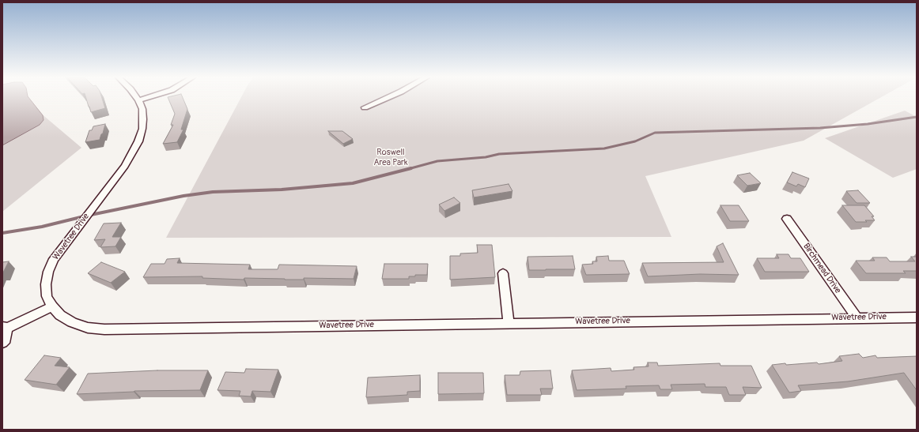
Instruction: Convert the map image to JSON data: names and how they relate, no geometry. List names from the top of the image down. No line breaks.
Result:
{"streets":{"street":["Wavetree Drive","Birchmead Drive"]},"crossings":[["Wavetree Drive","Birchmead Drive"]],"parks":["Roswell Area Park"]}
